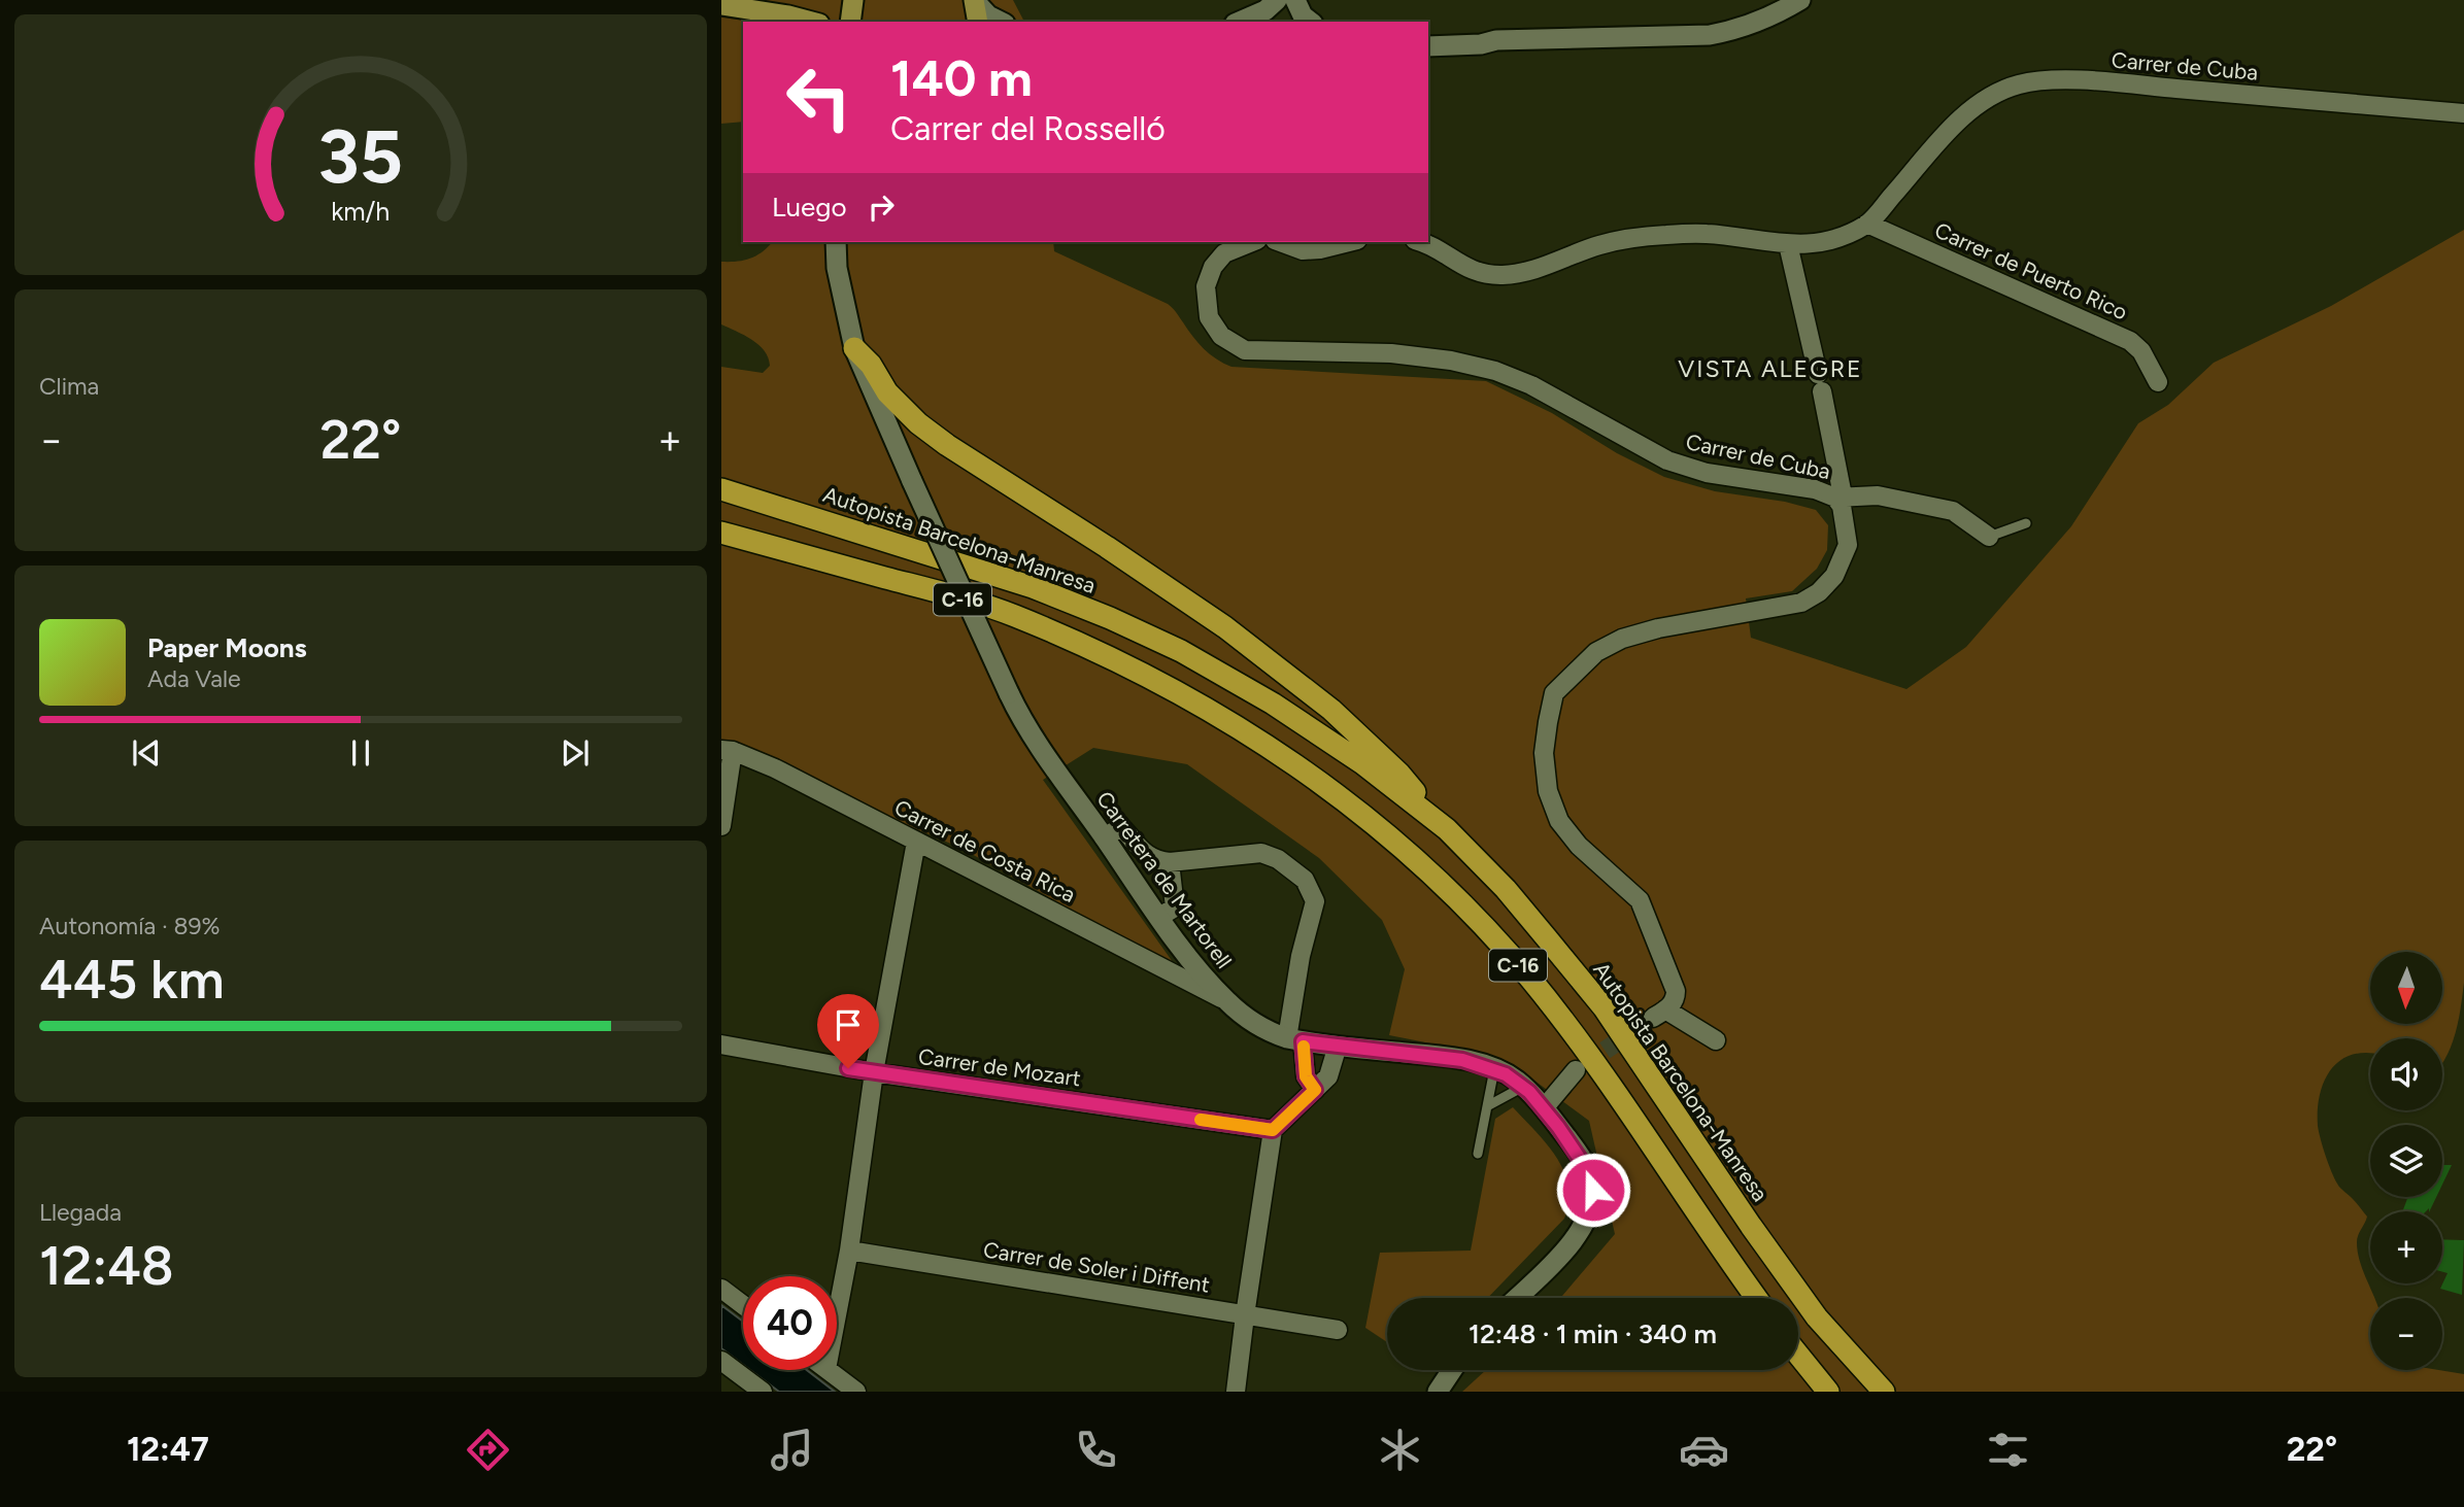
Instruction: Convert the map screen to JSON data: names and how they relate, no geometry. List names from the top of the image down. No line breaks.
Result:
{"streets":{"highway":["Autopista Barcelona-Manresa","C-16"],"street":["Carrer de Cuba","Carrer de Puerto Rico","Carrer de Costa Rica","Carretera de Martorell","Carrer de Mozart","Carrer de Soler i Diffent"]},"crossings":[["Carrer de Cuba","Carrer de Puerto Rico"],["Carrer de Costa Rica","Carretera de Martorell"]],"districts":["VISTA ALEGRE"],"north":"bottom","page":{"turn":["140 m","Carrer del Rosselló"],"then":"Luego","tile":["Clima",["Autonomía · 89%","445 km"],["Llegada","12:48"]],"heat":["−","22°","+"],"song":["Paper Moons","Ada Vale"],"map_buttons":["+","−"],"limit":"40","trip":"12:48 · 1 min · 340 m","tabs":["12:47","22°"],"gauge":["35","km/h"]}}
